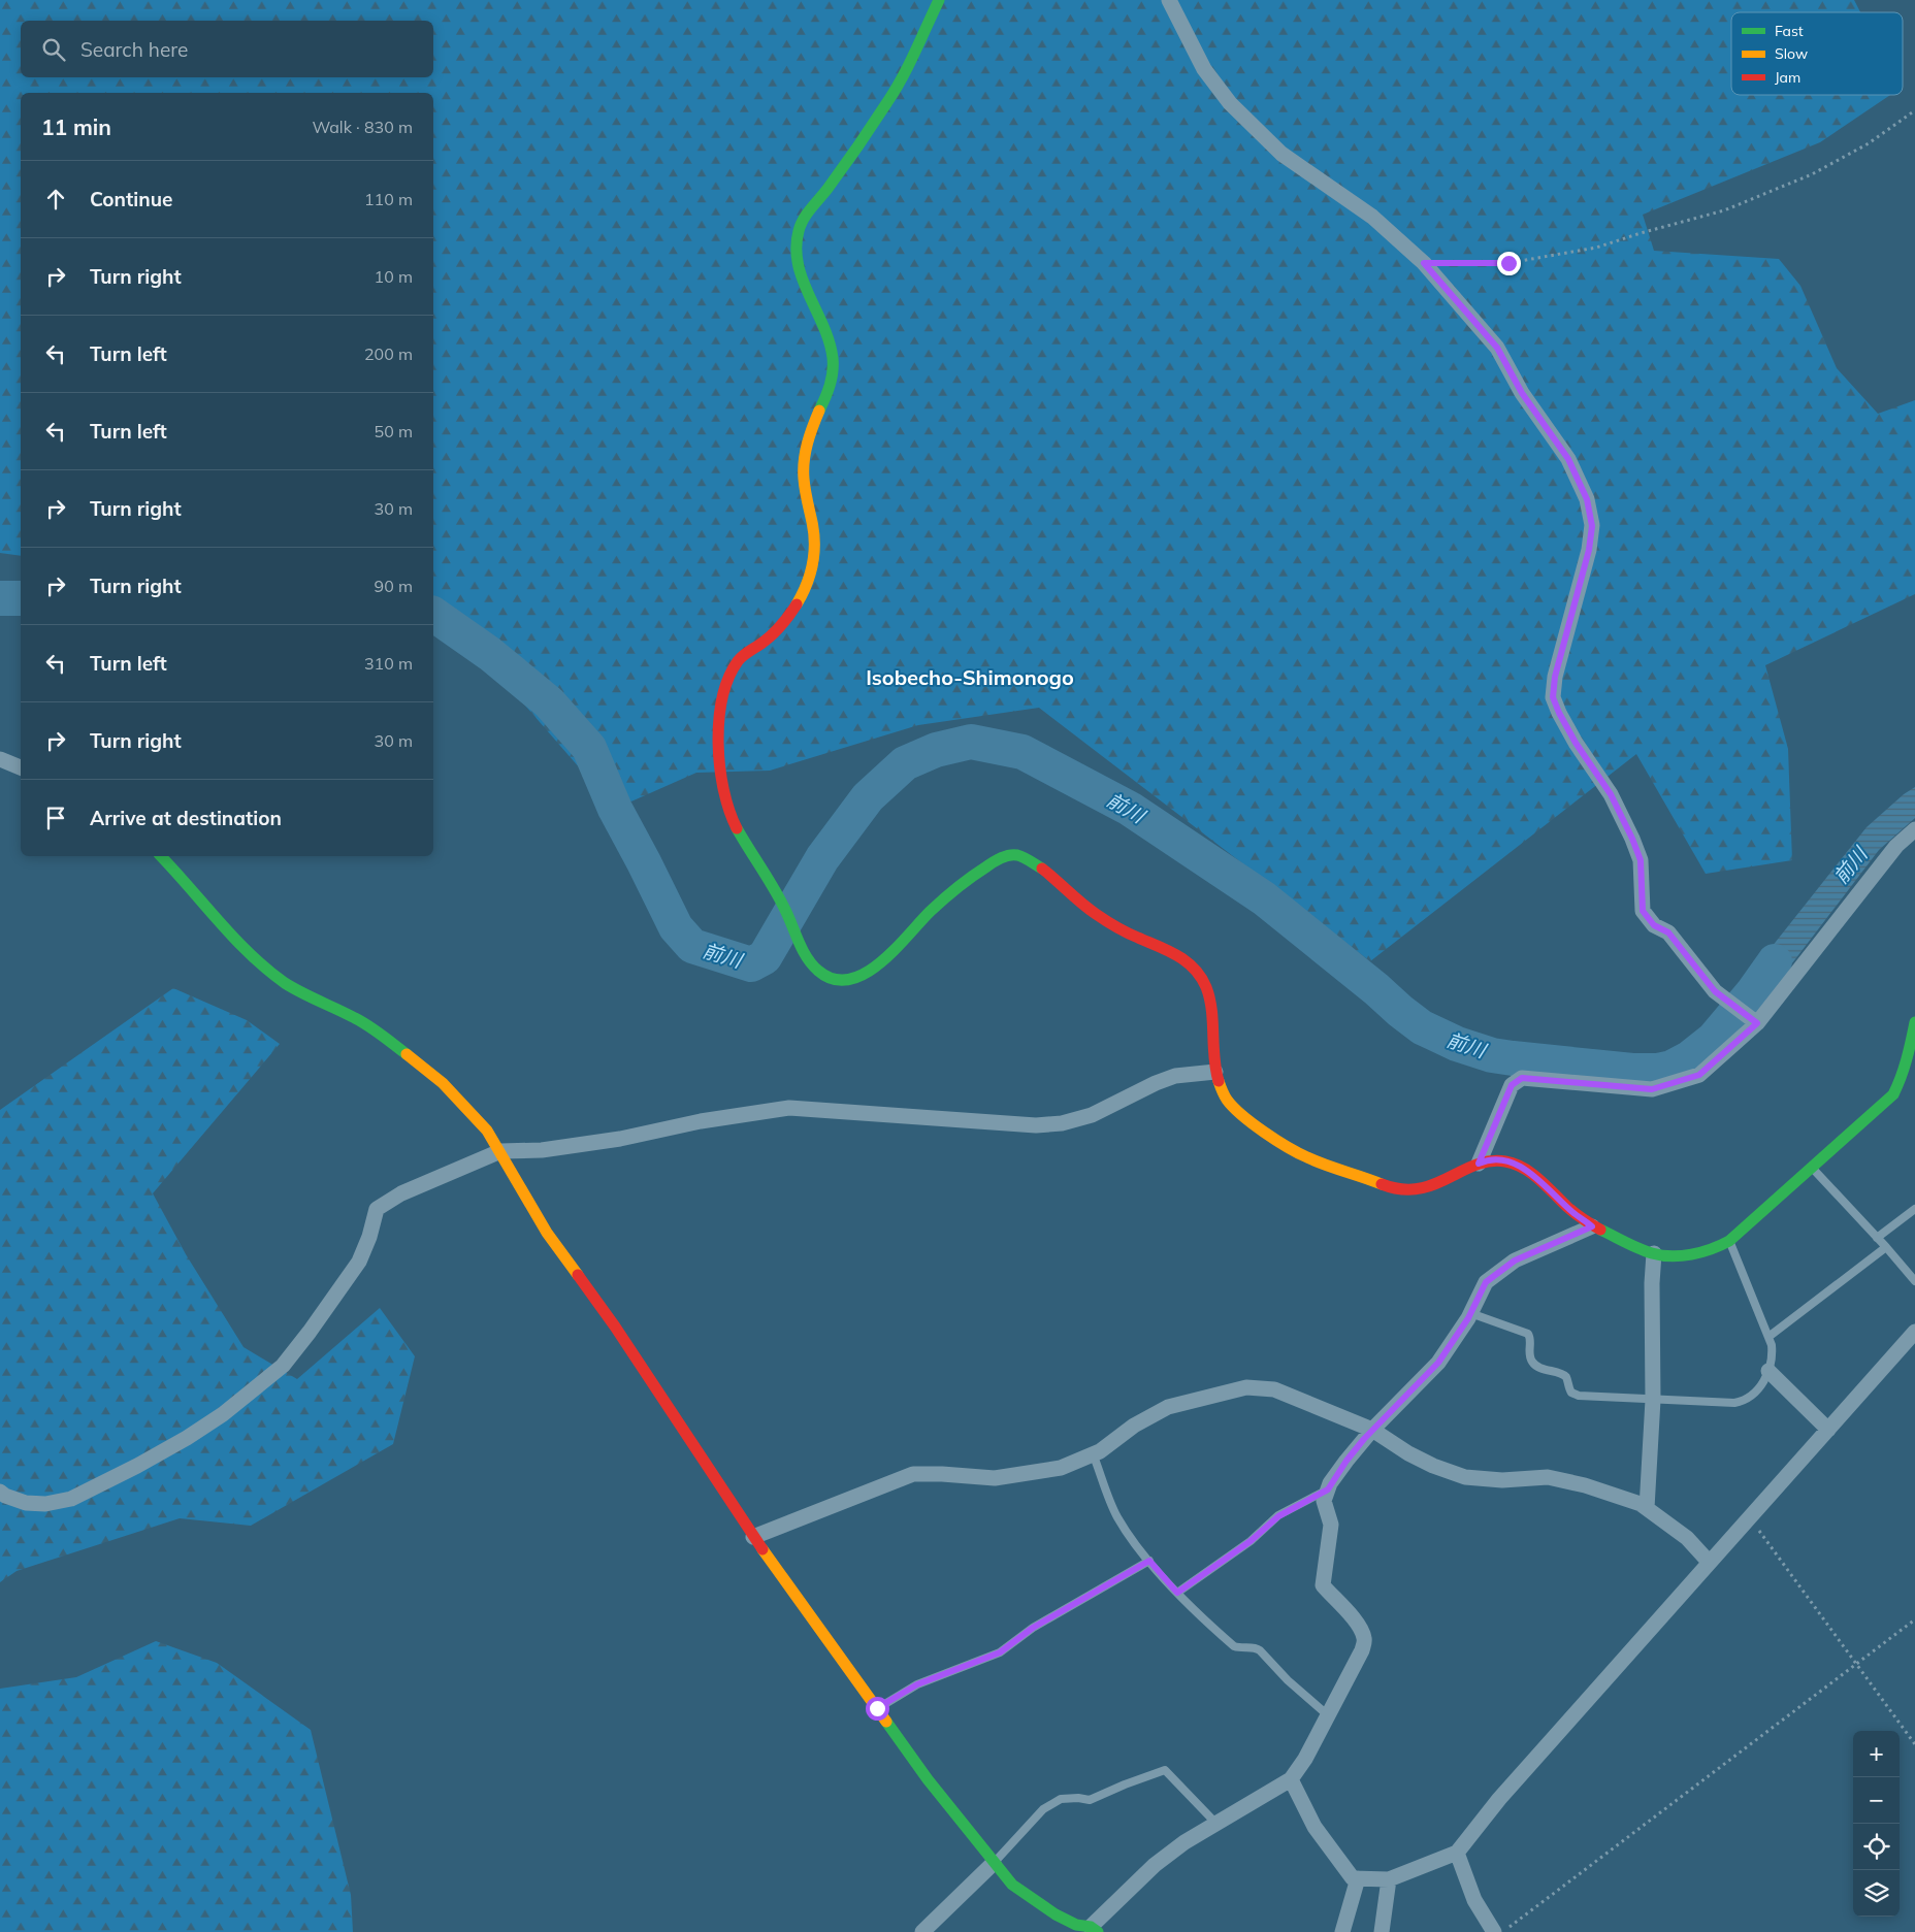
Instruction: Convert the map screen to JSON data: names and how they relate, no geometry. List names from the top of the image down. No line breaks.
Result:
{"districts":["Isobecho-Shimonogo"],"water":["前川"],"legend":["Fast","Slow","Jam"],"page":{"search":"Search here","heading":["11 min","Walk · 830 m"],"list":[["Continue","110 m"],["Turn right","10 m"],["Turn left","200 m"],["Turn left","50 m"],["Turn right","30 m"],["Turn right","90 m"],["Turn left","310 m"],["Turn right","30 m"],"Arrive at destination"],"map_buttons":["+","−"]}}
